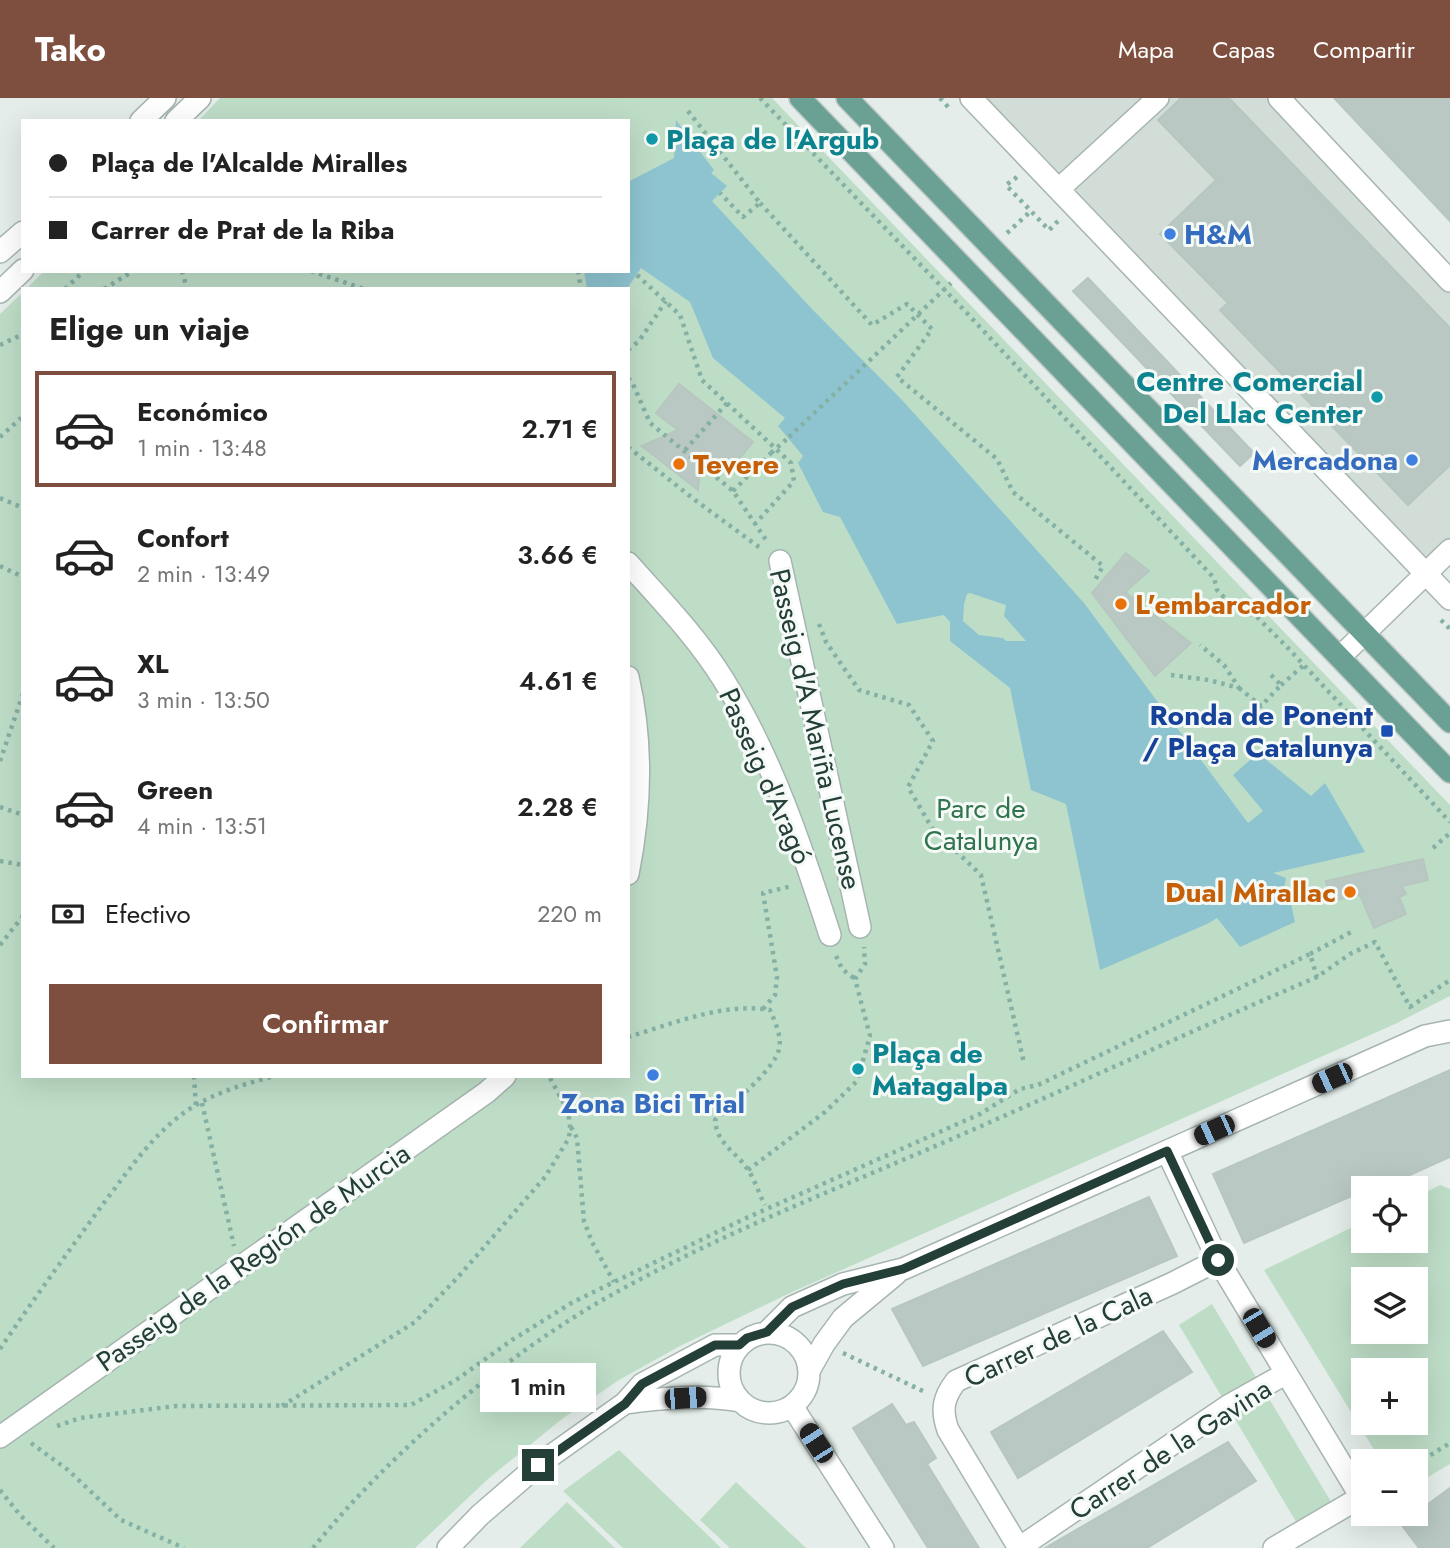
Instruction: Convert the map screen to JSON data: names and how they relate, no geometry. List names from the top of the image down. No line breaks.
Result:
{"streets":{"street":["Passeig d'A Mariña Lucense","Passeig d'Aragó","Passeig de la Región de Murcia","Carrer de la Cala","Carrer de la Gavina"]},"crossings":[["Carrer de la Cala","Carrer de la Gavina"]],"parks":["Parc de Catalunya"],"places":{"other":["Plaça de l'Argub","H&M","Centre Comercial Del Llac Center","Mercadona","Tevere","L'embarcador","Dual Mirallac","Plaça de Matagalpa","Zona Bici Trial"],"transit":["Ronda de Ponent / Plaça Catalunya"]},"page":{"header":"Tako","nav":["Mapa","Capas","Compartir"],"banner":["Plaça de l'Alcalde Miralles","Carrer de Prat de la Riba"],"heading":"Elige un viaje","list":[{"name":"Económico","note":"1 min · 13:48","value":"2.71 €"},{"name":"Confort","note":"2 min · 13:49","value":"3.66 €"},{"name":"XL","note":"3 min · 13:50","value":"4.61 €"},{"name":"Green","note":"4 min · 13:51","value":"2.28 €"}],"pay":["Efectivo","220 m"],"buttons":"Confirmar","map_buttons":["+","−"],"bubble":"1 min"}}
